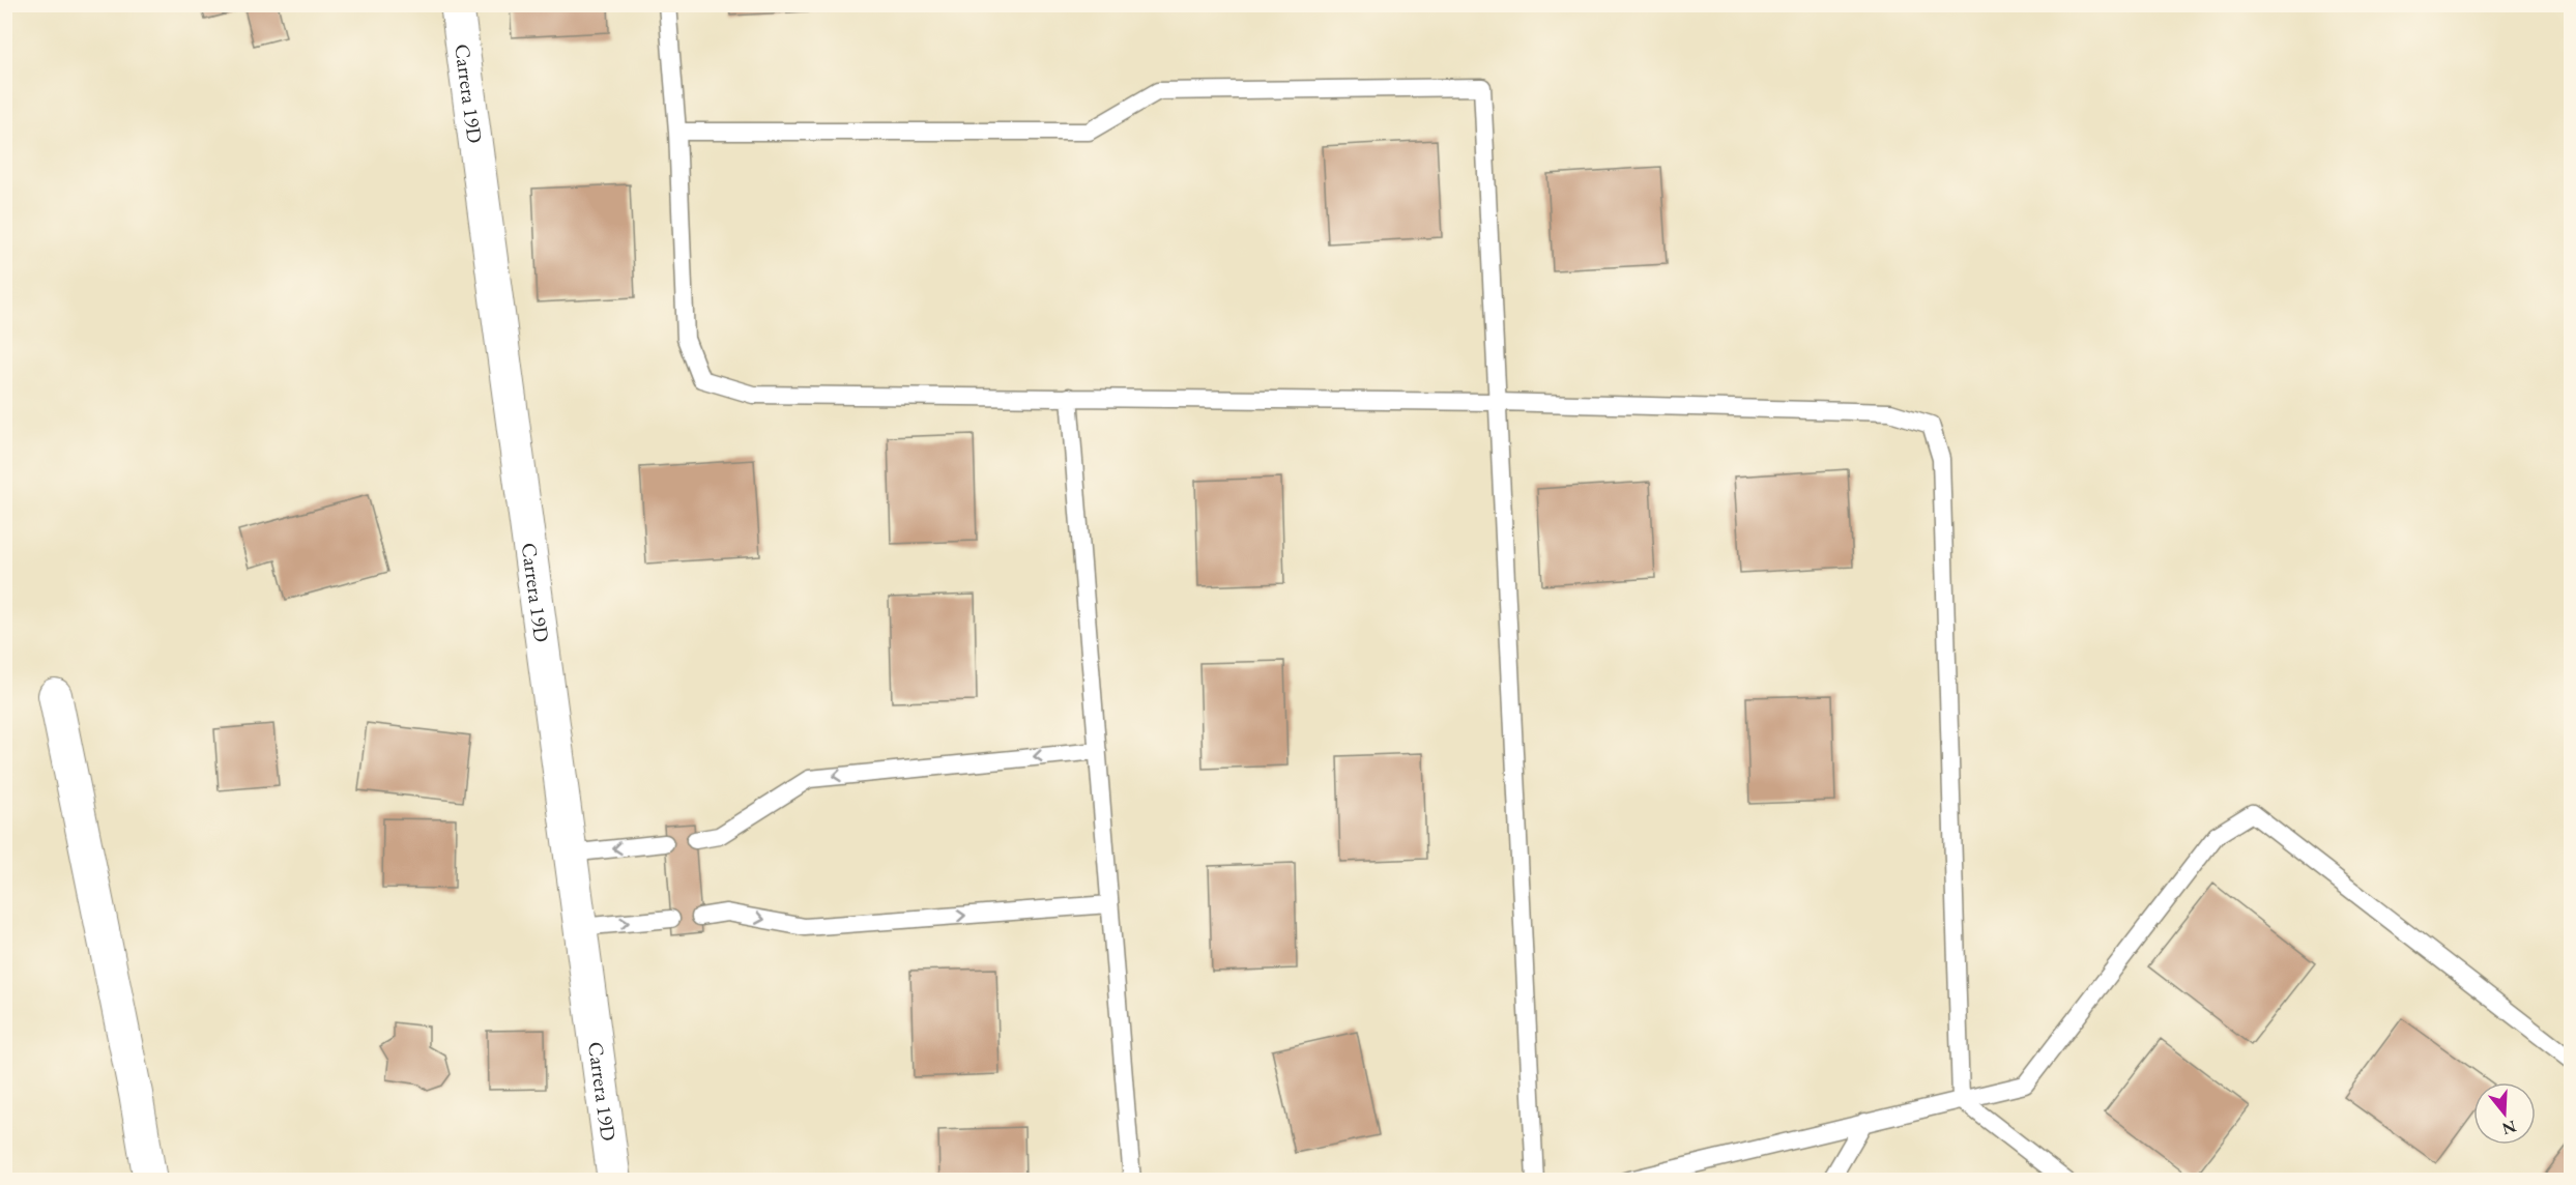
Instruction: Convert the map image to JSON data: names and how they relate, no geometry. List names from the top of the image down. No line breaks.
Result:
{"streets":{"street":["Carrera 19D"]},"north":"bottom"}
